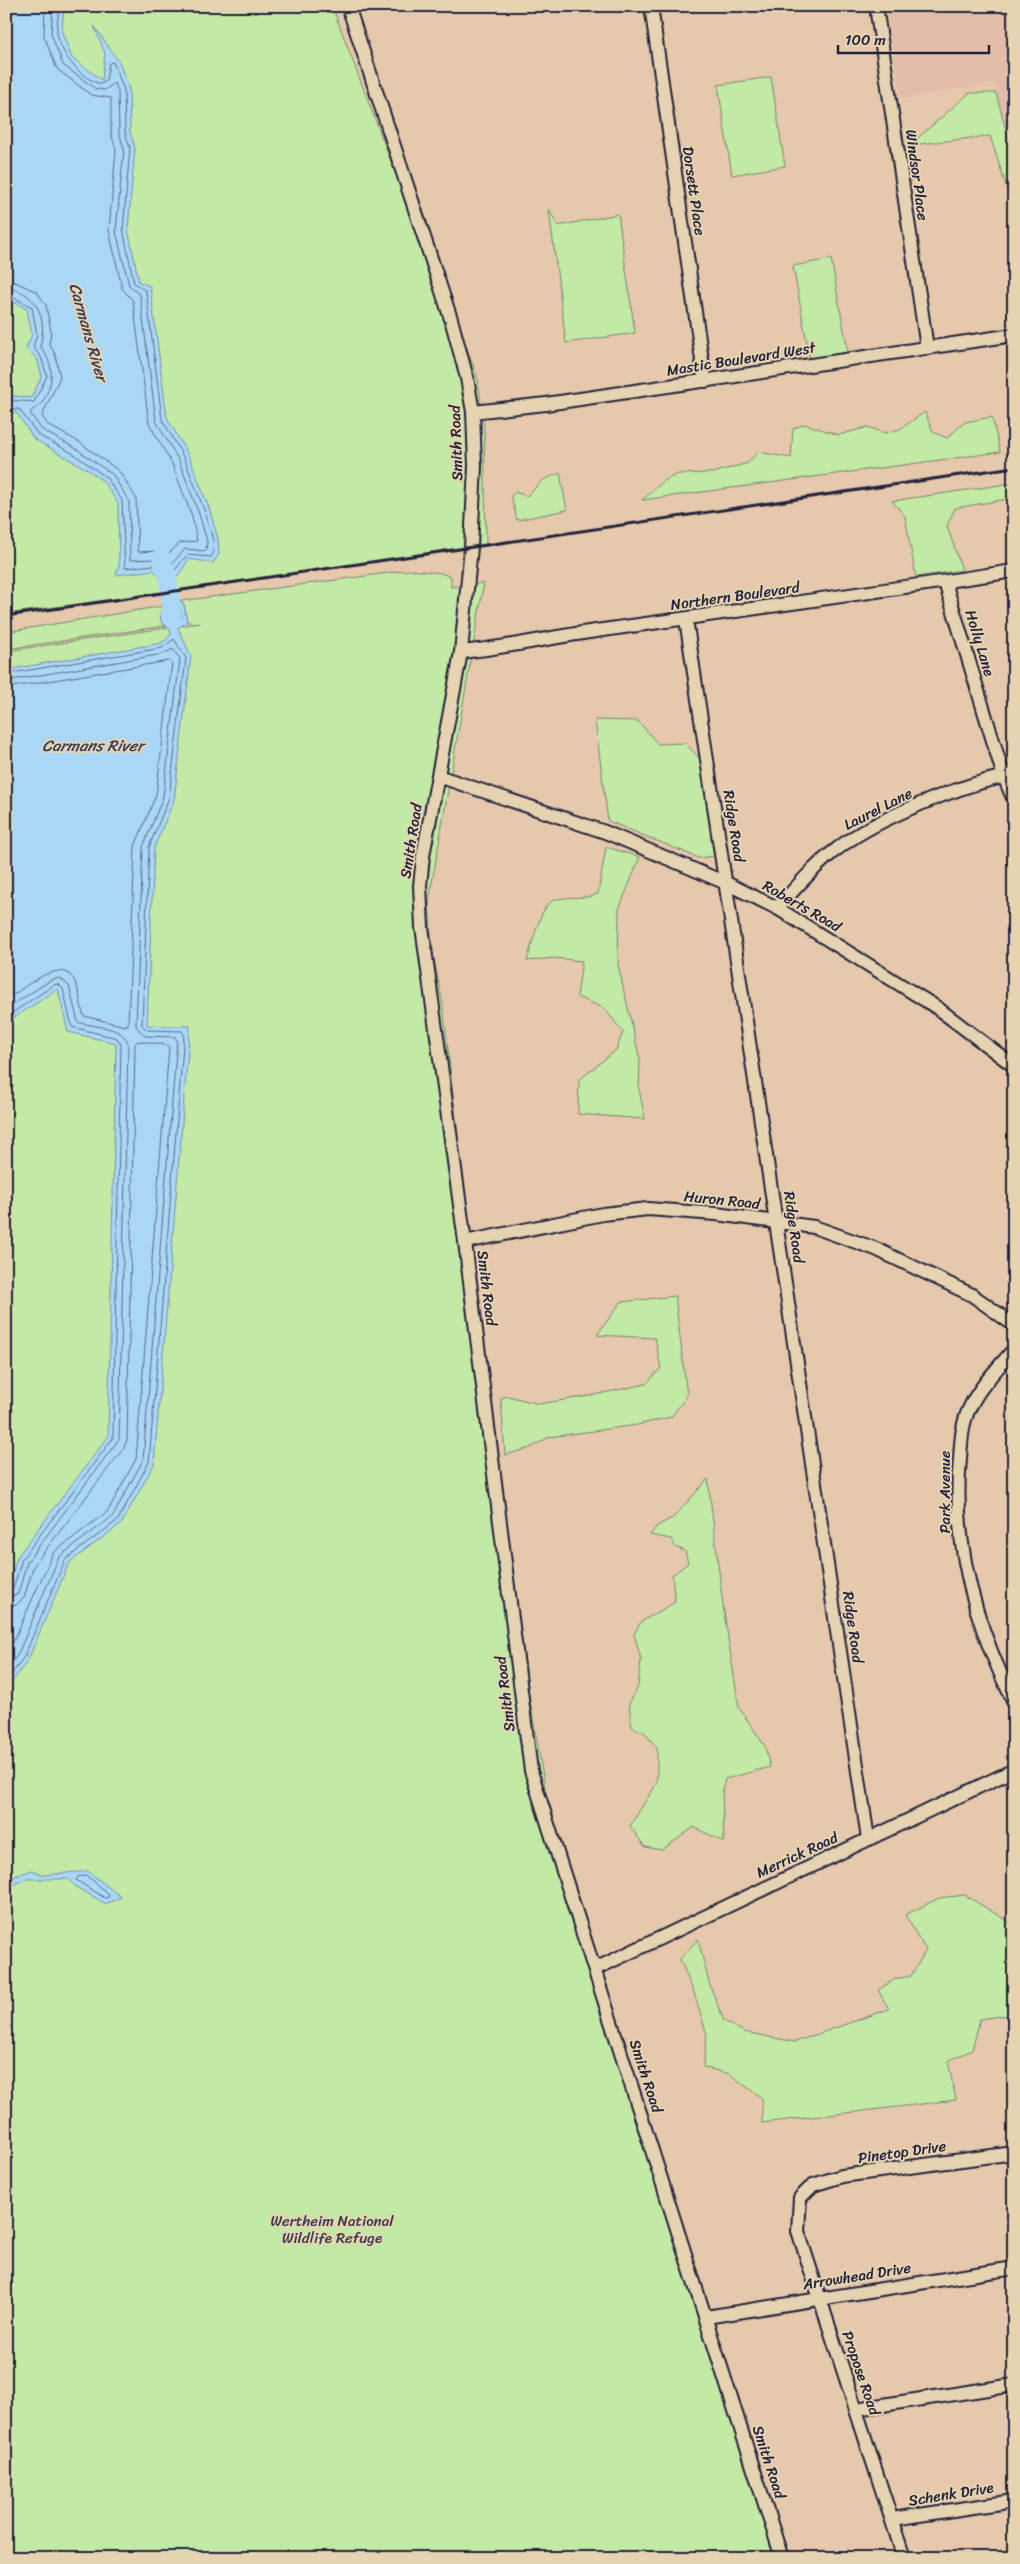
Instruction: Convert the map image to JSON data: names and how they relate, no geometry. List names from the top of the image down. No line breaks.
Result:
{"streets":{"street":["Windsor Place","Dorsett Place","Mastic Boulevard West","Smith Road","Northern Boulevard","Holly Lane","Laurel Lane","Ridge Road","Roberts Road","Huron Road","Park Avenue","Merrick Road","Pinetop Drive","Arrowhead Drive","Propose Road","Schenk Drive"]},"crossings":[["Windsor Place","Mastic Boulevard West"],["Dorsett Place","Mastic Boulevard West"],["Mastic Boulevard West","Smith Road"],["Smith Road","Northern Boulevard"],["Smith Road","Roberts Road"],["Smith Road","Huron Road"],["Smith Road","Merrick Road"],["Smith Road","Arrowhead Drive"],["Northern Boulevard","Holly Lane"],["Northern Boulevard","Ridge Road"],["Holly Lane","Laurel Lane"],["Laurel Lane","Roberts Road"],["Ridge Road","Roberts Road"],["Ridge Road","Huron Road"],["Ridge Road","Merrick Road"],["Pinetop Drive","Propose Road"],["Arrowhead Drive","Propose Road"],["Propose Road","Schenk Drive"]],"water":["Carmans River"],"parks":["Wertheim National Wildlife Refuge"],"scale_bar":"100 m"}
